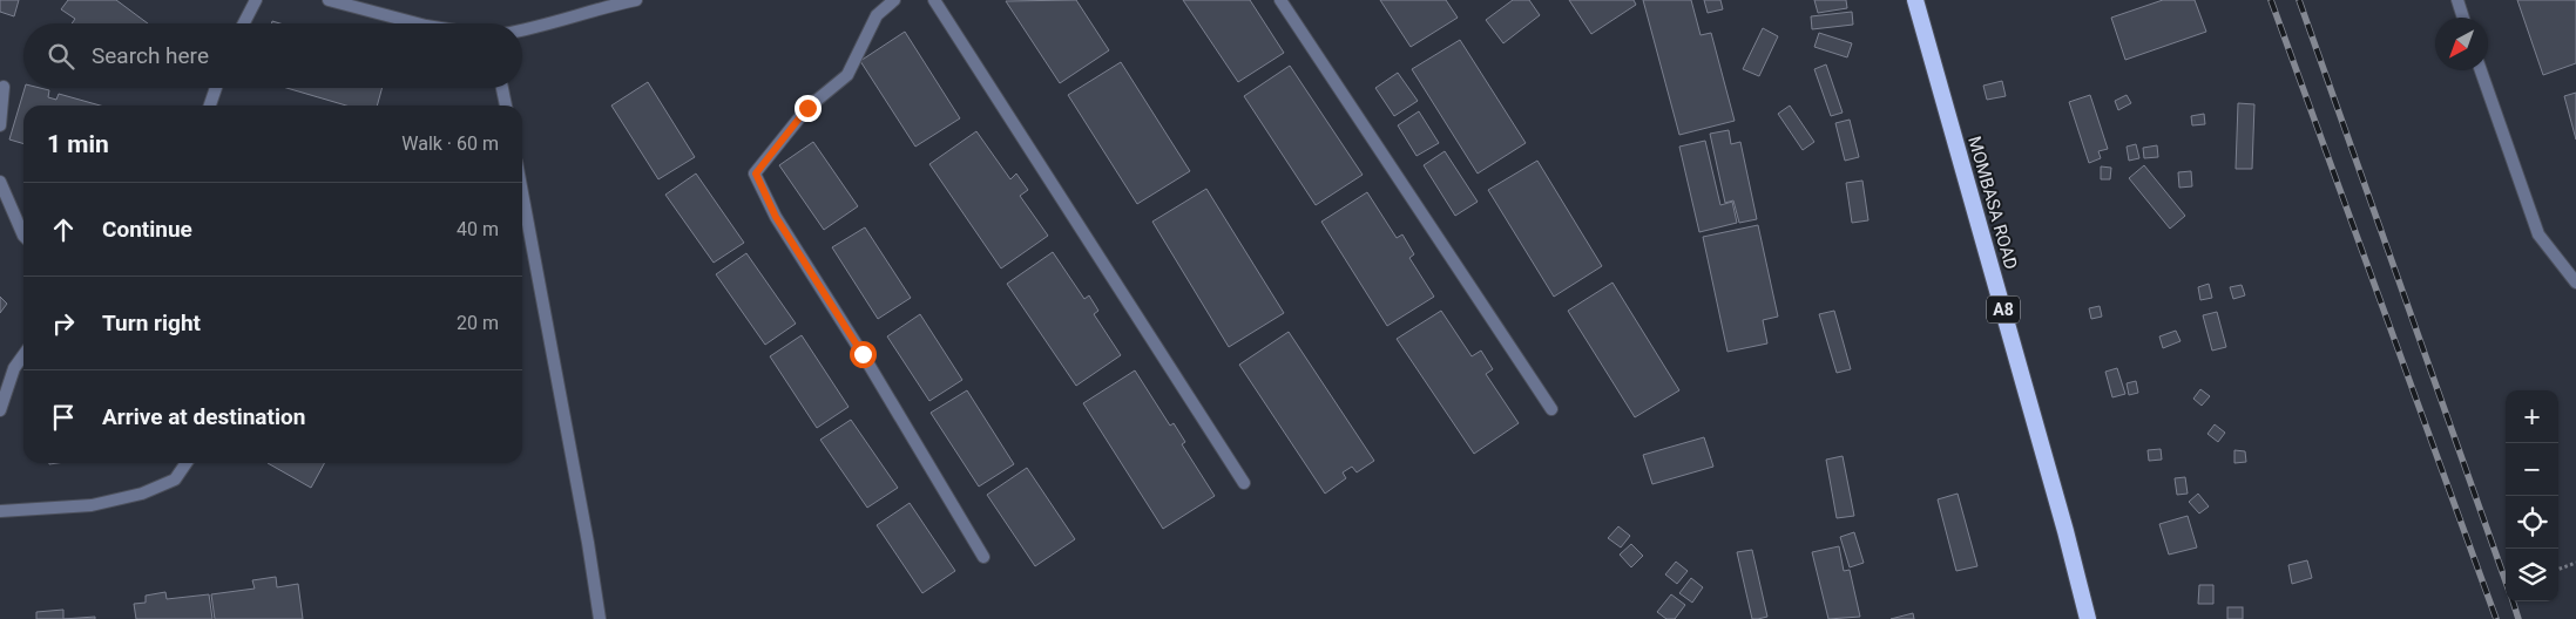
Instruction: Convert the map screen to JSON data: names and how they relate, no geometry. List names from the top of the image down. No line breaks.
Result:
{"streets":{"highway":["MOMBASA ROAD","A8"]},"north":"bottom left","page":{"search":"Search here","heading":["1 min","Walk · 60 m"],"list":[["Continue","40 m"],["Turn right","20 m"],"Arrive at destination"],"map_buttons":["+","−"]}}
